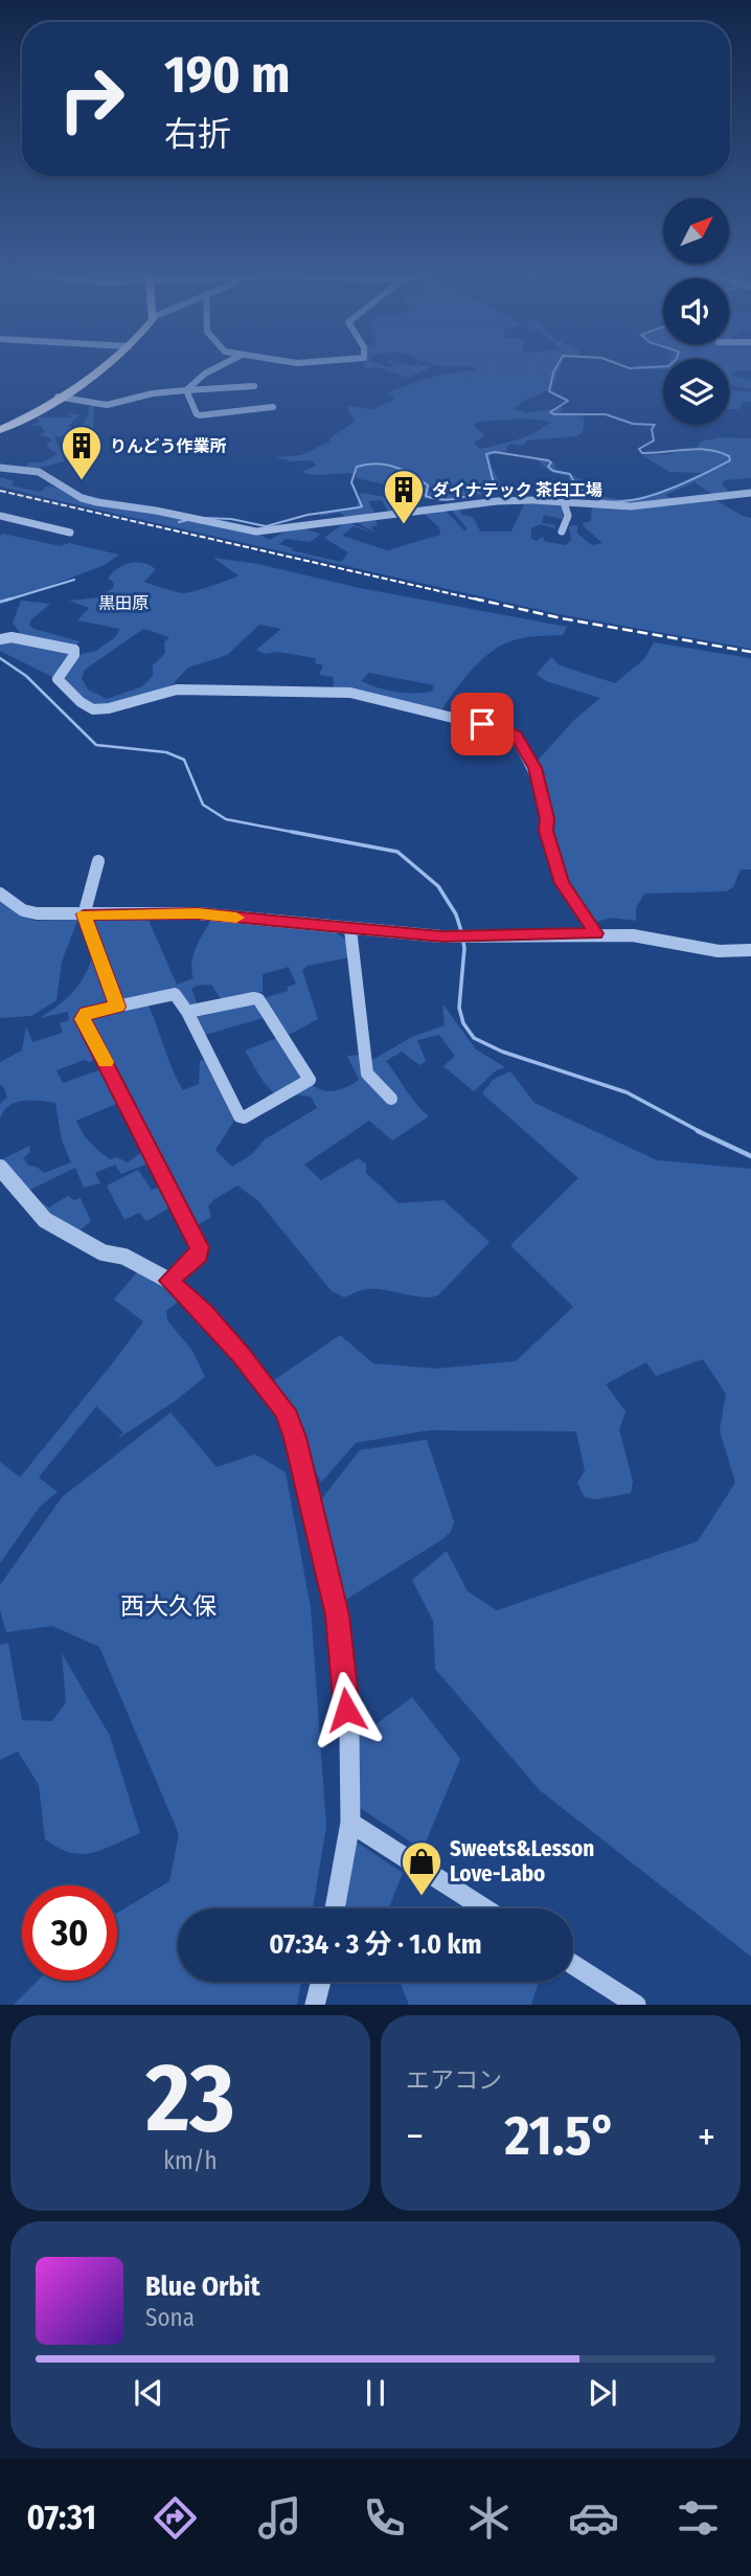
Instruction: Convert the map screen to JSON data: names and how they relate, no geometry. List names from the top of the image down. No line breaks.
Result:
{"districts":["黒田原","西大久保"],"places":{"building":["りんどう作業所","ダイナテック 茶臼工場"],"shop":["Sweets&Lesson Love-Labo"]},"north":"top right","page":{"turn":["190 m","右折"],"limit":"30","trip":"07:34 · 3 分 · 1.0 km","tile":[["23","km/h"],"エアコン"],"heat":["−","21.5°","+"],"song":["Blue Orbit","Sona"],"tabs":"07:31"}}
